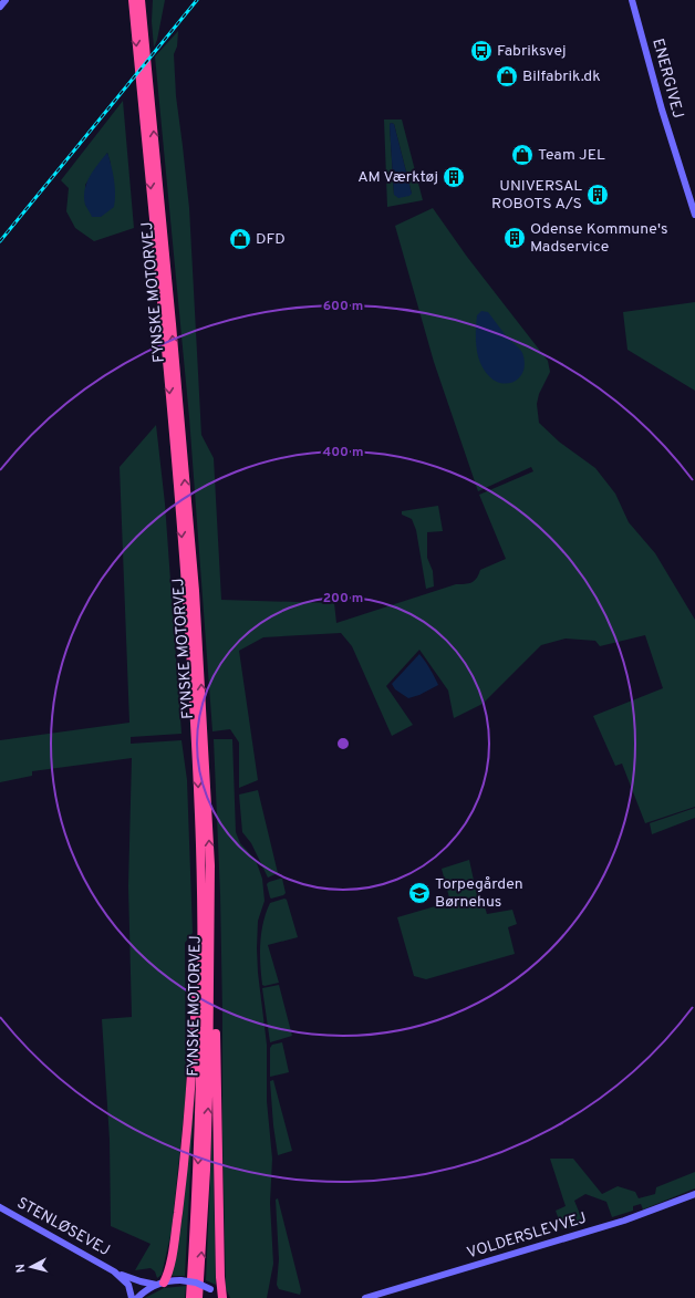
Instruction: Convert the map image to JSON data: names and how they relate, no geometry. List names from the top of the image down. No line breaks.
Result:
{"streets":{"highway":["FYNSKE MOTORVEJ"],"street":["ENERGIVEJ","STENLØSEVEJ","VOLDERSLEVVEJ"]},"places":{"bus stop":["Fabriksvej"],"shop":["Bilfabrik.dk","Team JEL","DFD"],"building":["AM Værktøj","UNIVERSAL ROBOTS A/S","Odense Kommune's Madservice"],"school or university":["Torpegården Børnehus"]},"north":"left","rings":["600 m","400 m","200 m"]}
